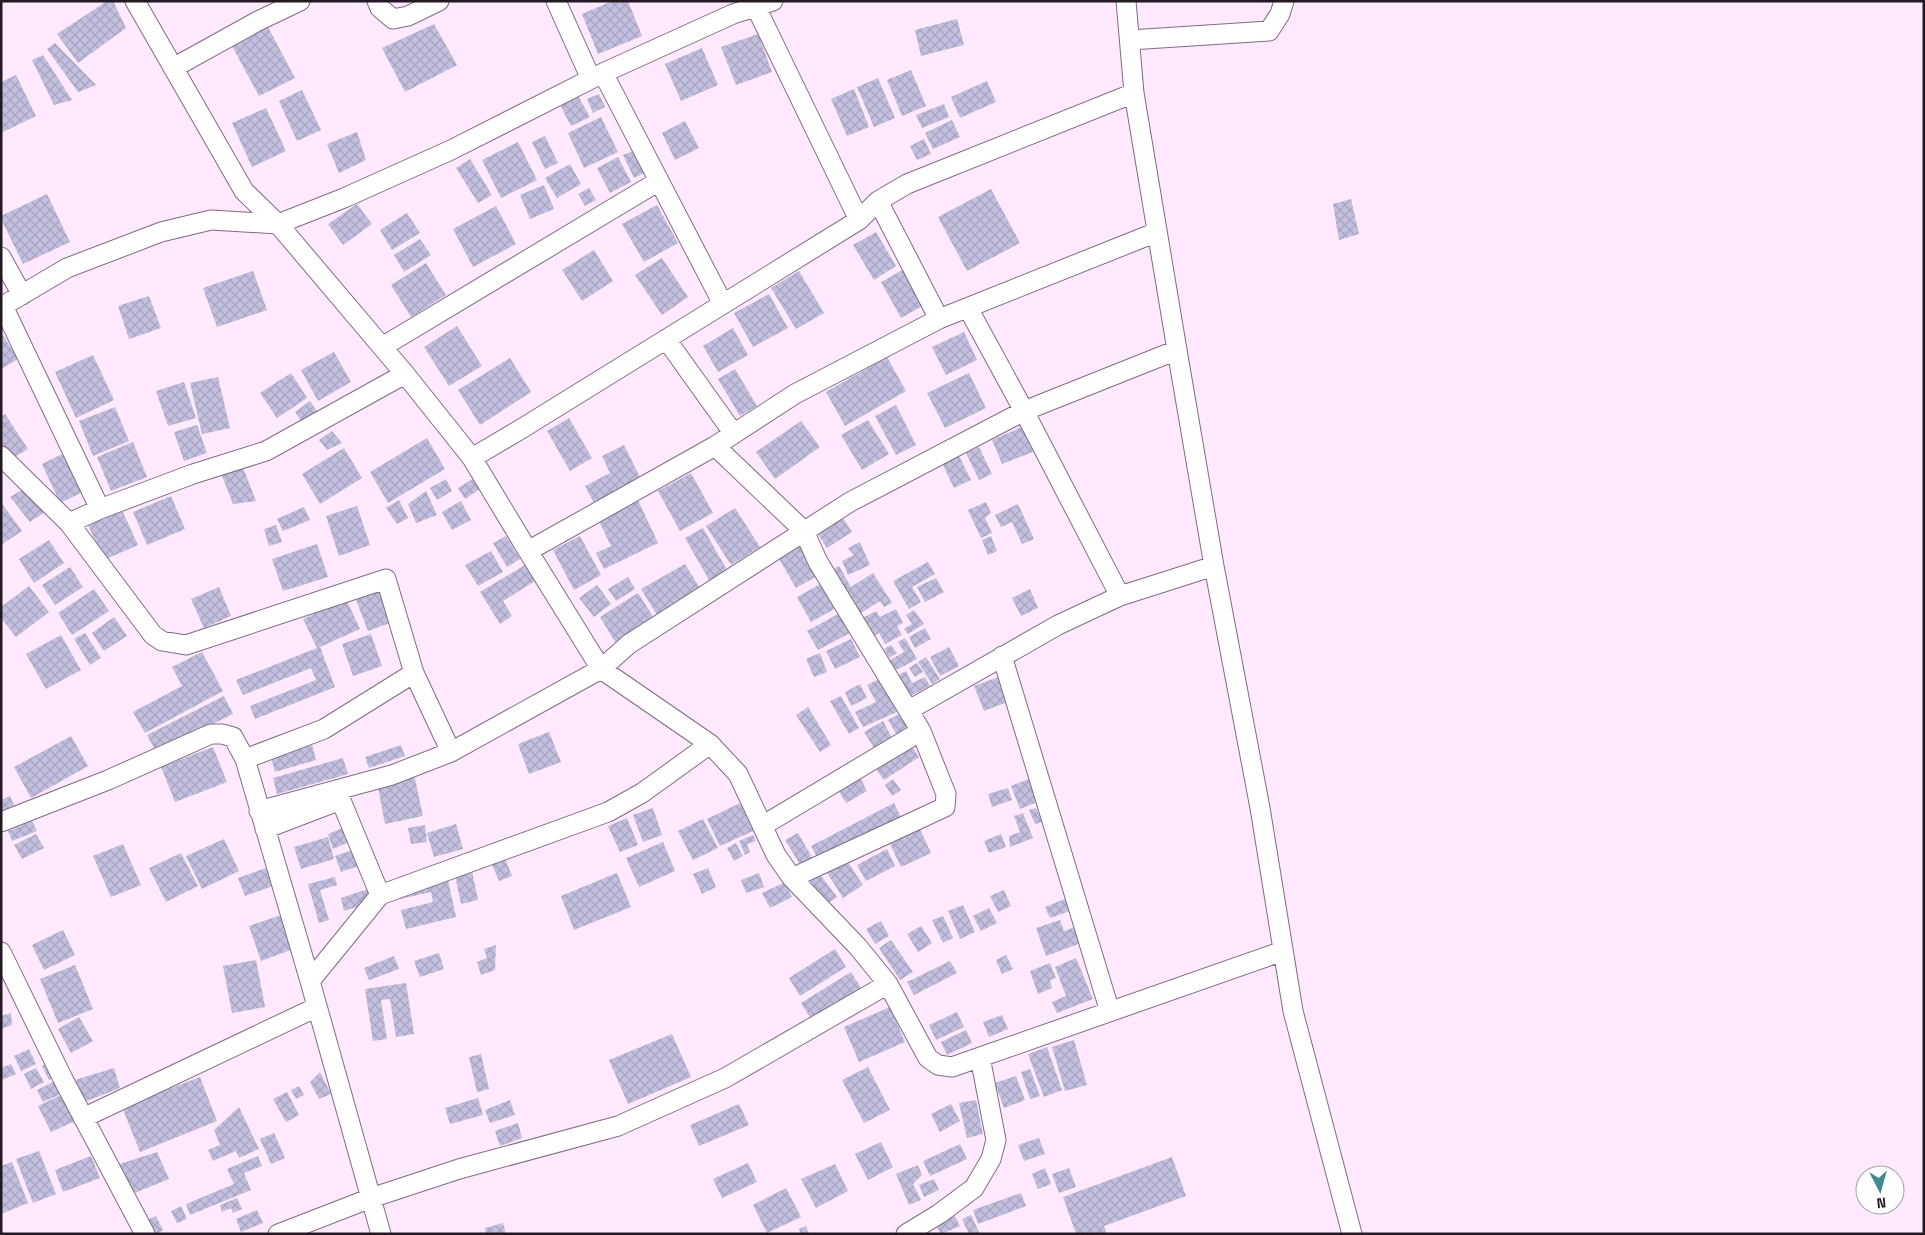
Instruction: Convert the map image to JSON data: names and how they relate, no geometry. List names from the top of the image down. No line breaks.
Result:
{"north":"bottom"}
